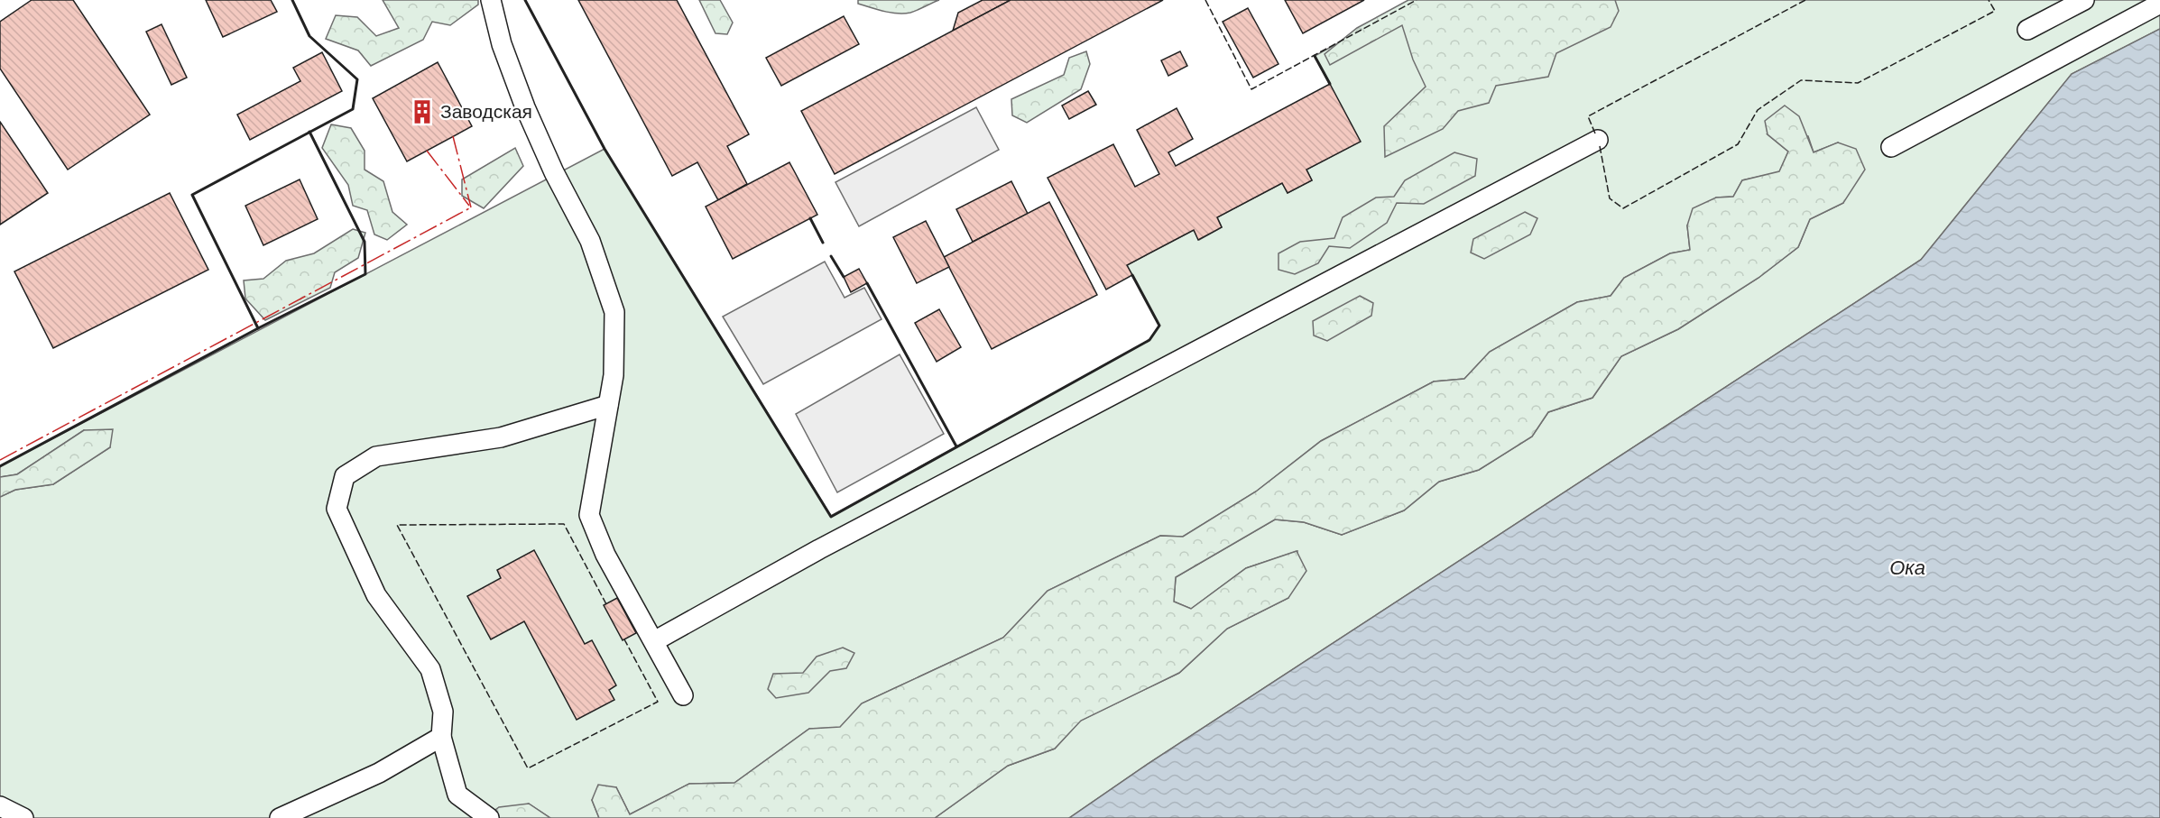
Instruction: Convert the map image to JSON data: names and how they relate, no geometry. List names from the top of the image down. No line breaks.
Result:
{"water":["Ока"],"places":{"building":["Заводская"]}}
